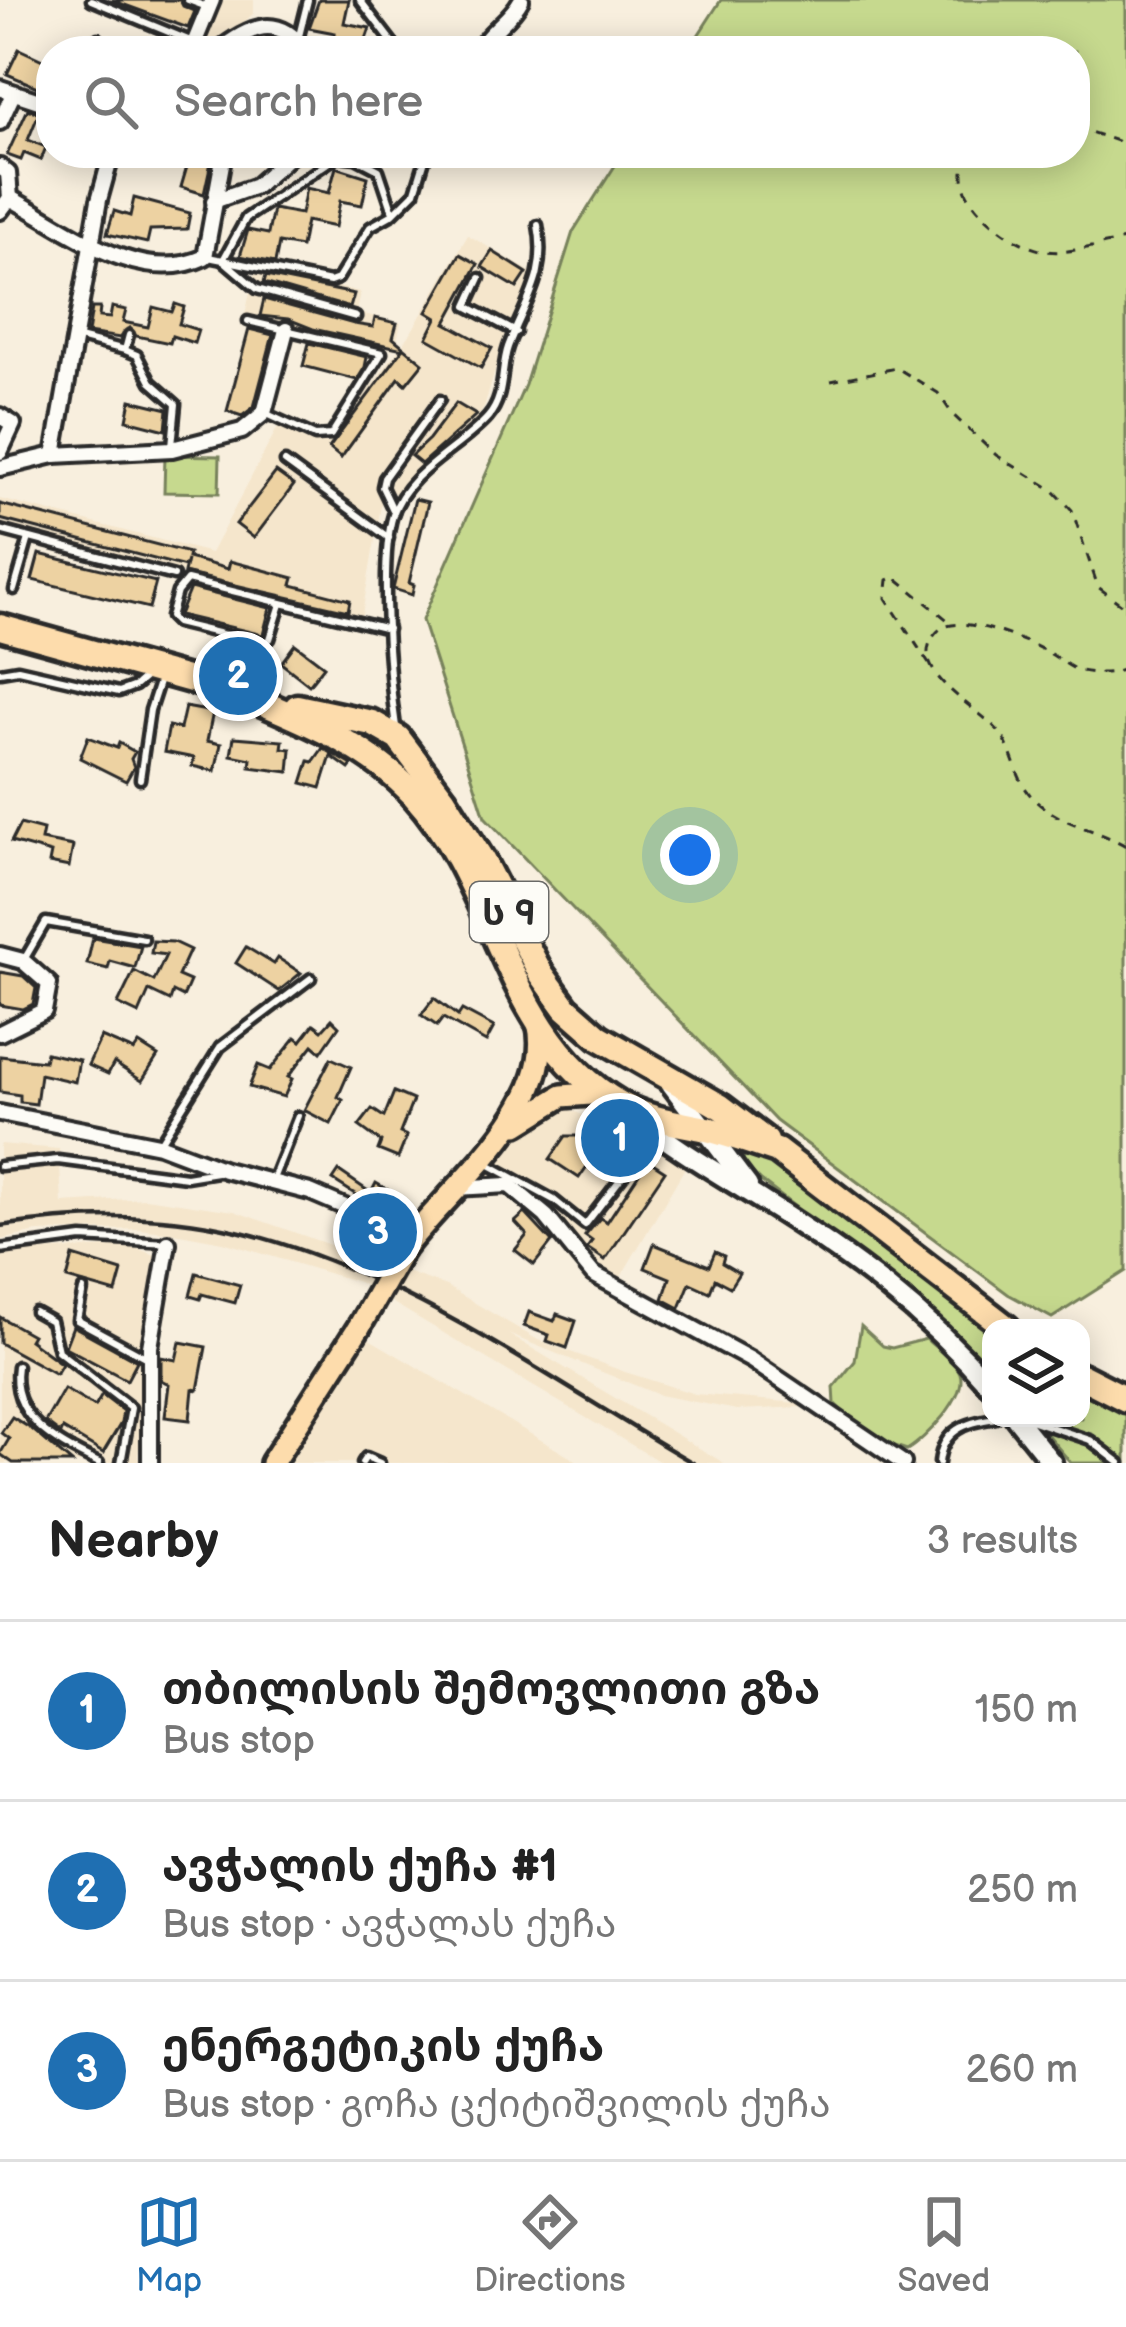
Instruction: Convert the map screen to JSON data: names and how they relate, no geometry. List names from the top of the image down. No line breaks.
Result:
{"streets":{"highway":["ს 9"]},"page":{"search":"Search here","pins":["2","1","3"],"heading":["Nearby","3 results"],"list":[{"mark":"1","name":"თბილისის შემოვლითი გზა","note":"Bus stop","value":"150 m"},{"mark":"2","name":"ავჭალის ქუჩა #1","note":"Bus stop · ავჭალას ქუჩა","value":"250 m"},{"mark":"3","name":"ენერგეტიკის ქუჩა","note":"Bus stop · გოჩა ცქიტიშვილის ქუჩა","value":"260 m"}],"nav":["Map","Directions","Saved"]}}
